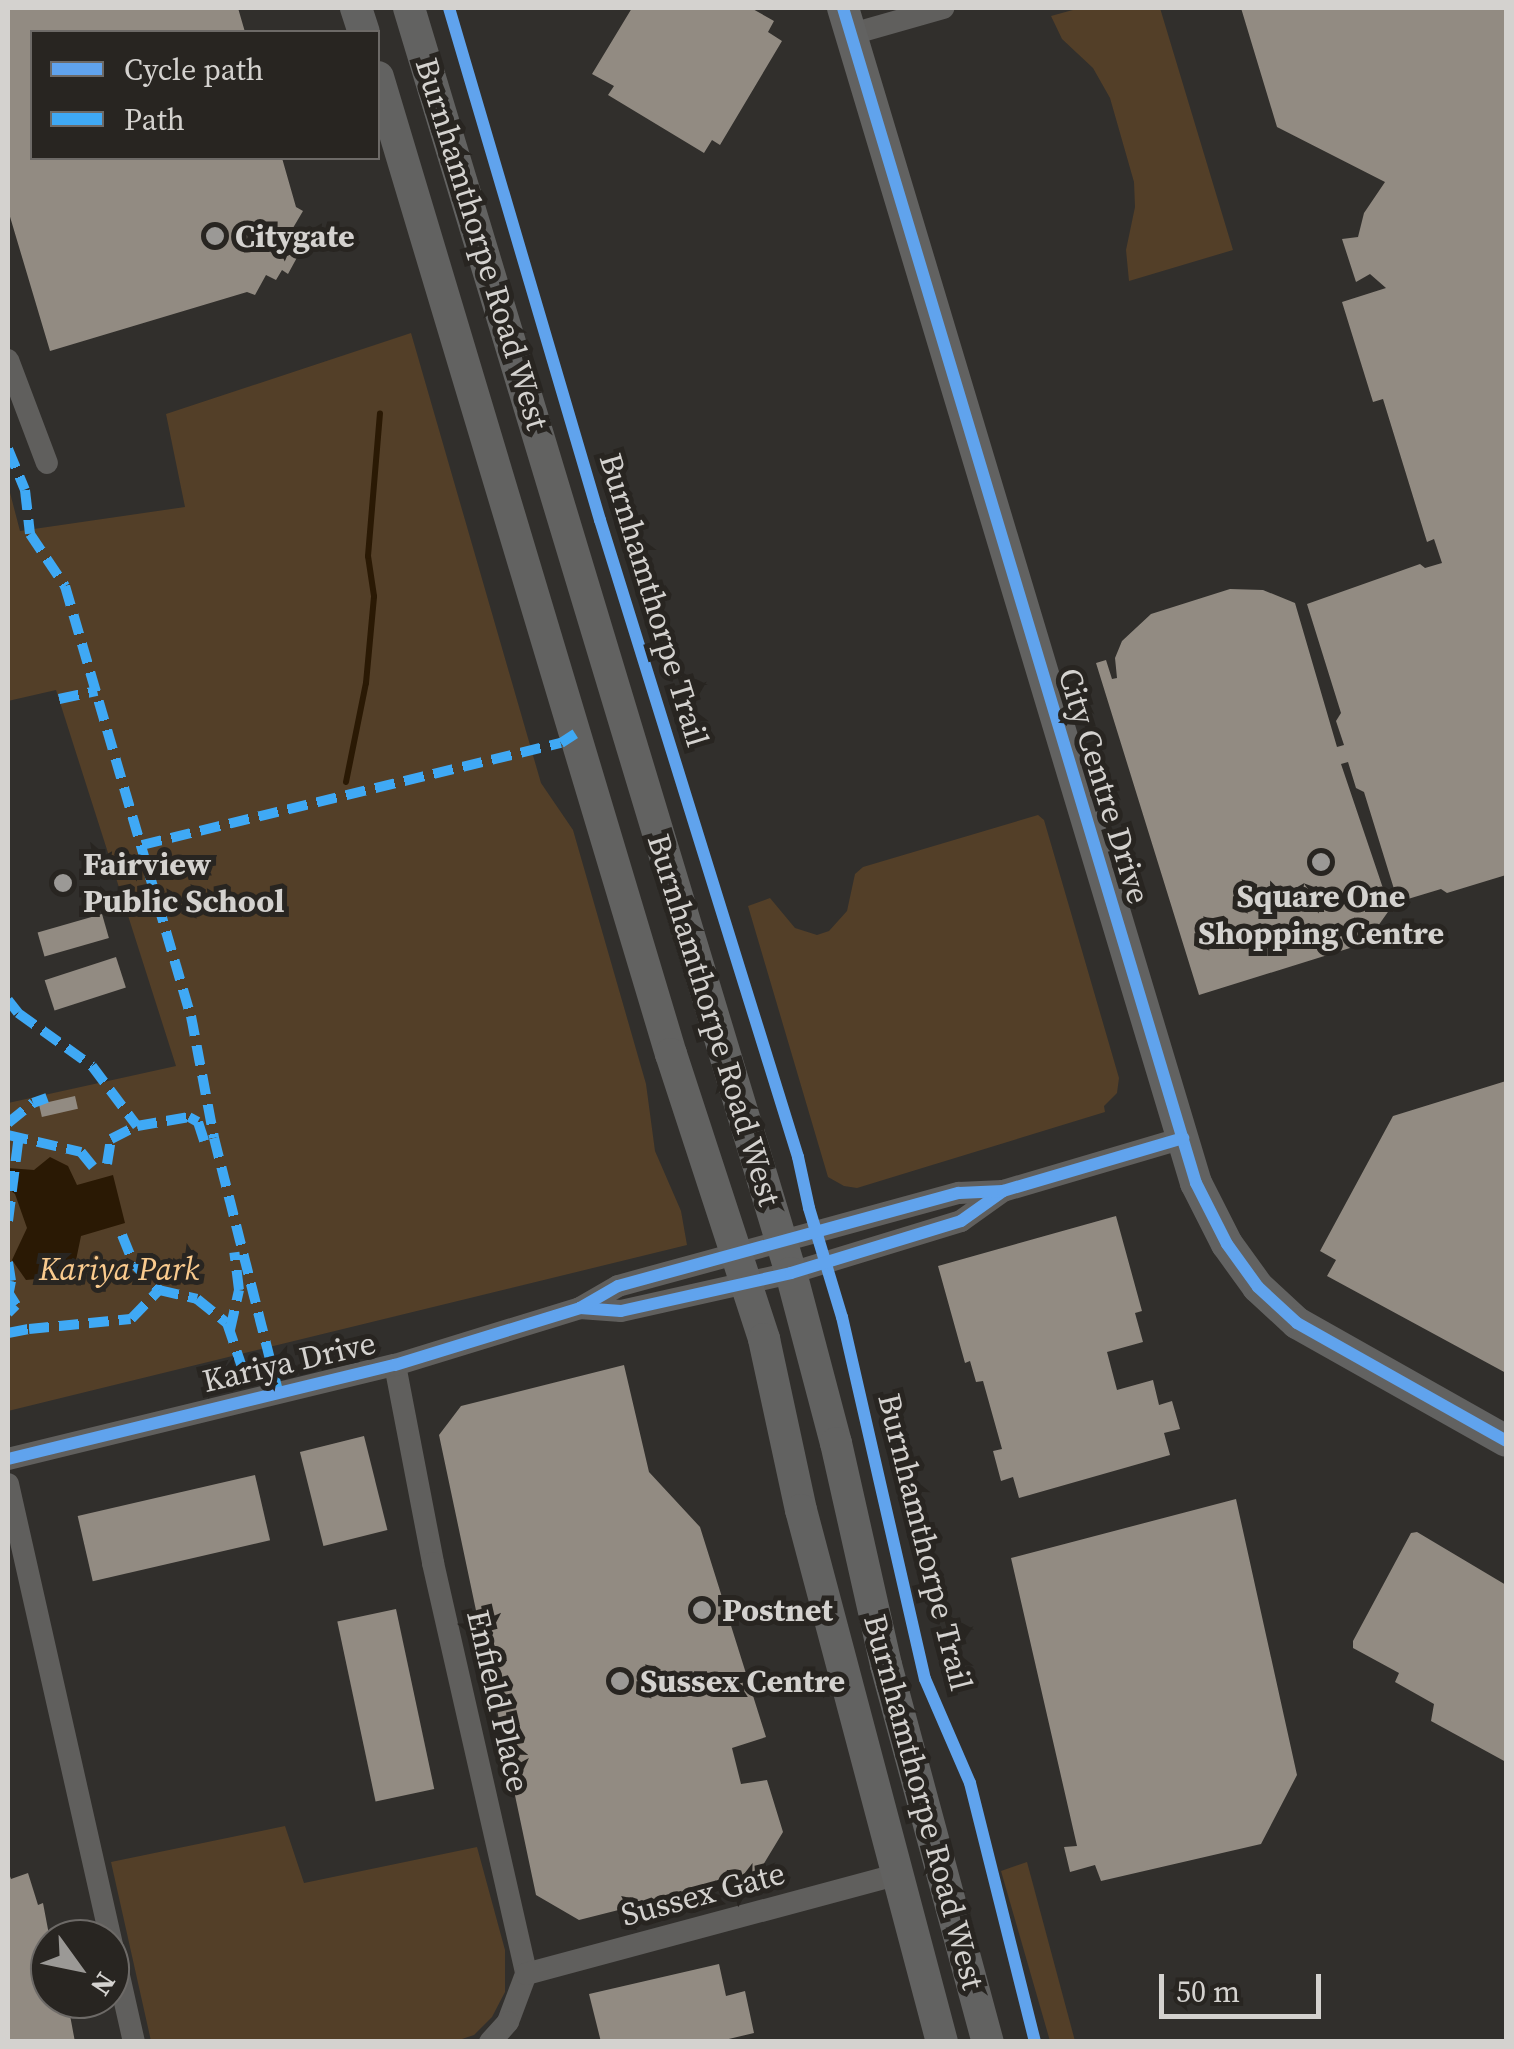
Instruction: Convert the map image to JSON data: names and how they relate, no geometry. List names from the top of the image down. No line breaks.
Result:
{"streets":{"main road":["Burnhamthorpe Road West","City Centre Drive"],"street":["Kariya Drive","Enfield Place","Sussex Gate"],"cycle path":["Burnhamthorpe Trail"]},"crossings":[["Burnhamthorpe Road West","Kariya Drive"],["Burnhamthorpe Road West","Sussex Gate"],["Kariya Drive","Enfield Place"],["Enfield Place","Sussex Gate"]],"parks":["Kariya Park"],"places":["Citygate","Square One Shopping Centre","Fairview Public School","Postnet","Sussex Centre"],"legend":["Cycle path","Path"],"scale_bar":"50 m","north":"bottom right"}
